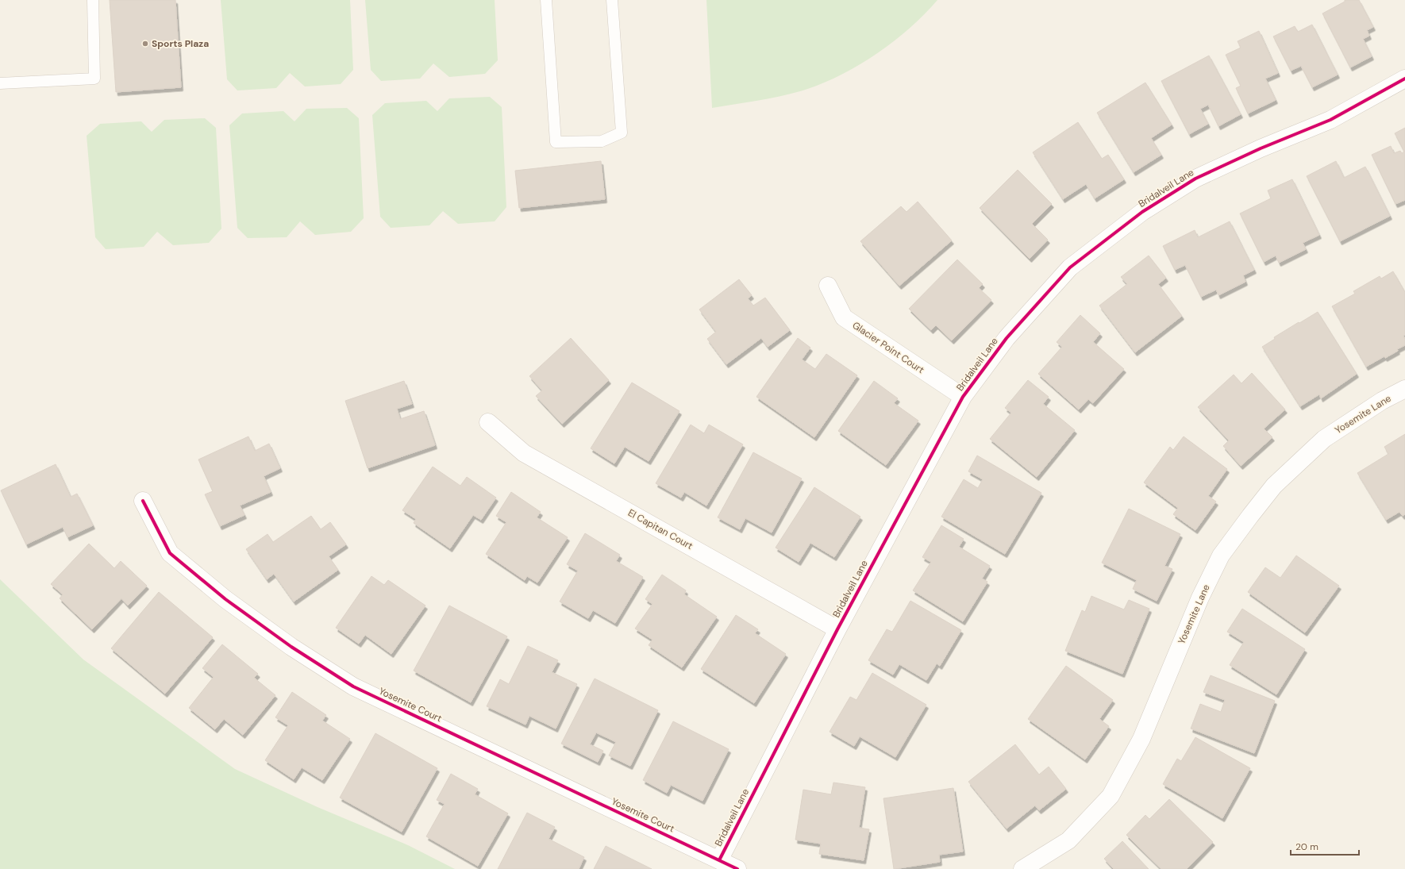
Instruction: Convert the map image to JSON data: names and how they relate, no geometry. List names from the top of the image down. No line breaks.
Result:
{"streets":{"street":["Bridalveil Lane","Glacier Point Court","Yosemite Lane","El Capitan Court","Yosemite Court"]},"crossings":[["Bridalveil Lane","Glacier Point Court"],["Bridalveil Lane","El Capitan Court"],["Bridalveil Lane","Yosemite Court"]],"places":["Sports Plaza"],"scale_bar":"20 m"}
